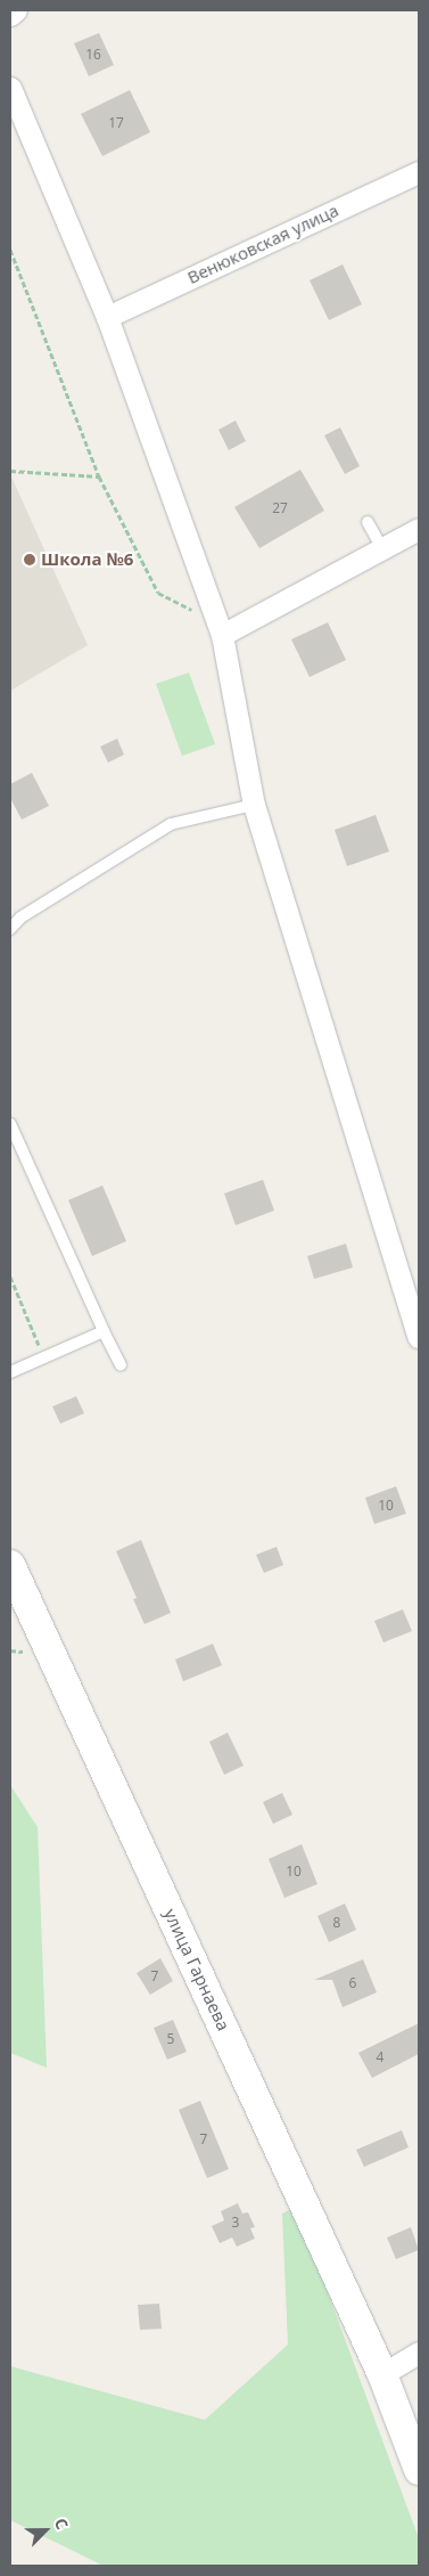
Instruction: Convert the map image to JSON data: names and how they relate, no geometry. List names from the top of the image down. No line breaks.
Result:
{"streets":{"street":["Венюковская улица","улица Гарнаева"]},"places":["Школа №6"],"house_numbers":["16","17","27","10","10","8","7","6","5","4","7","3"],"north":"top right"}
